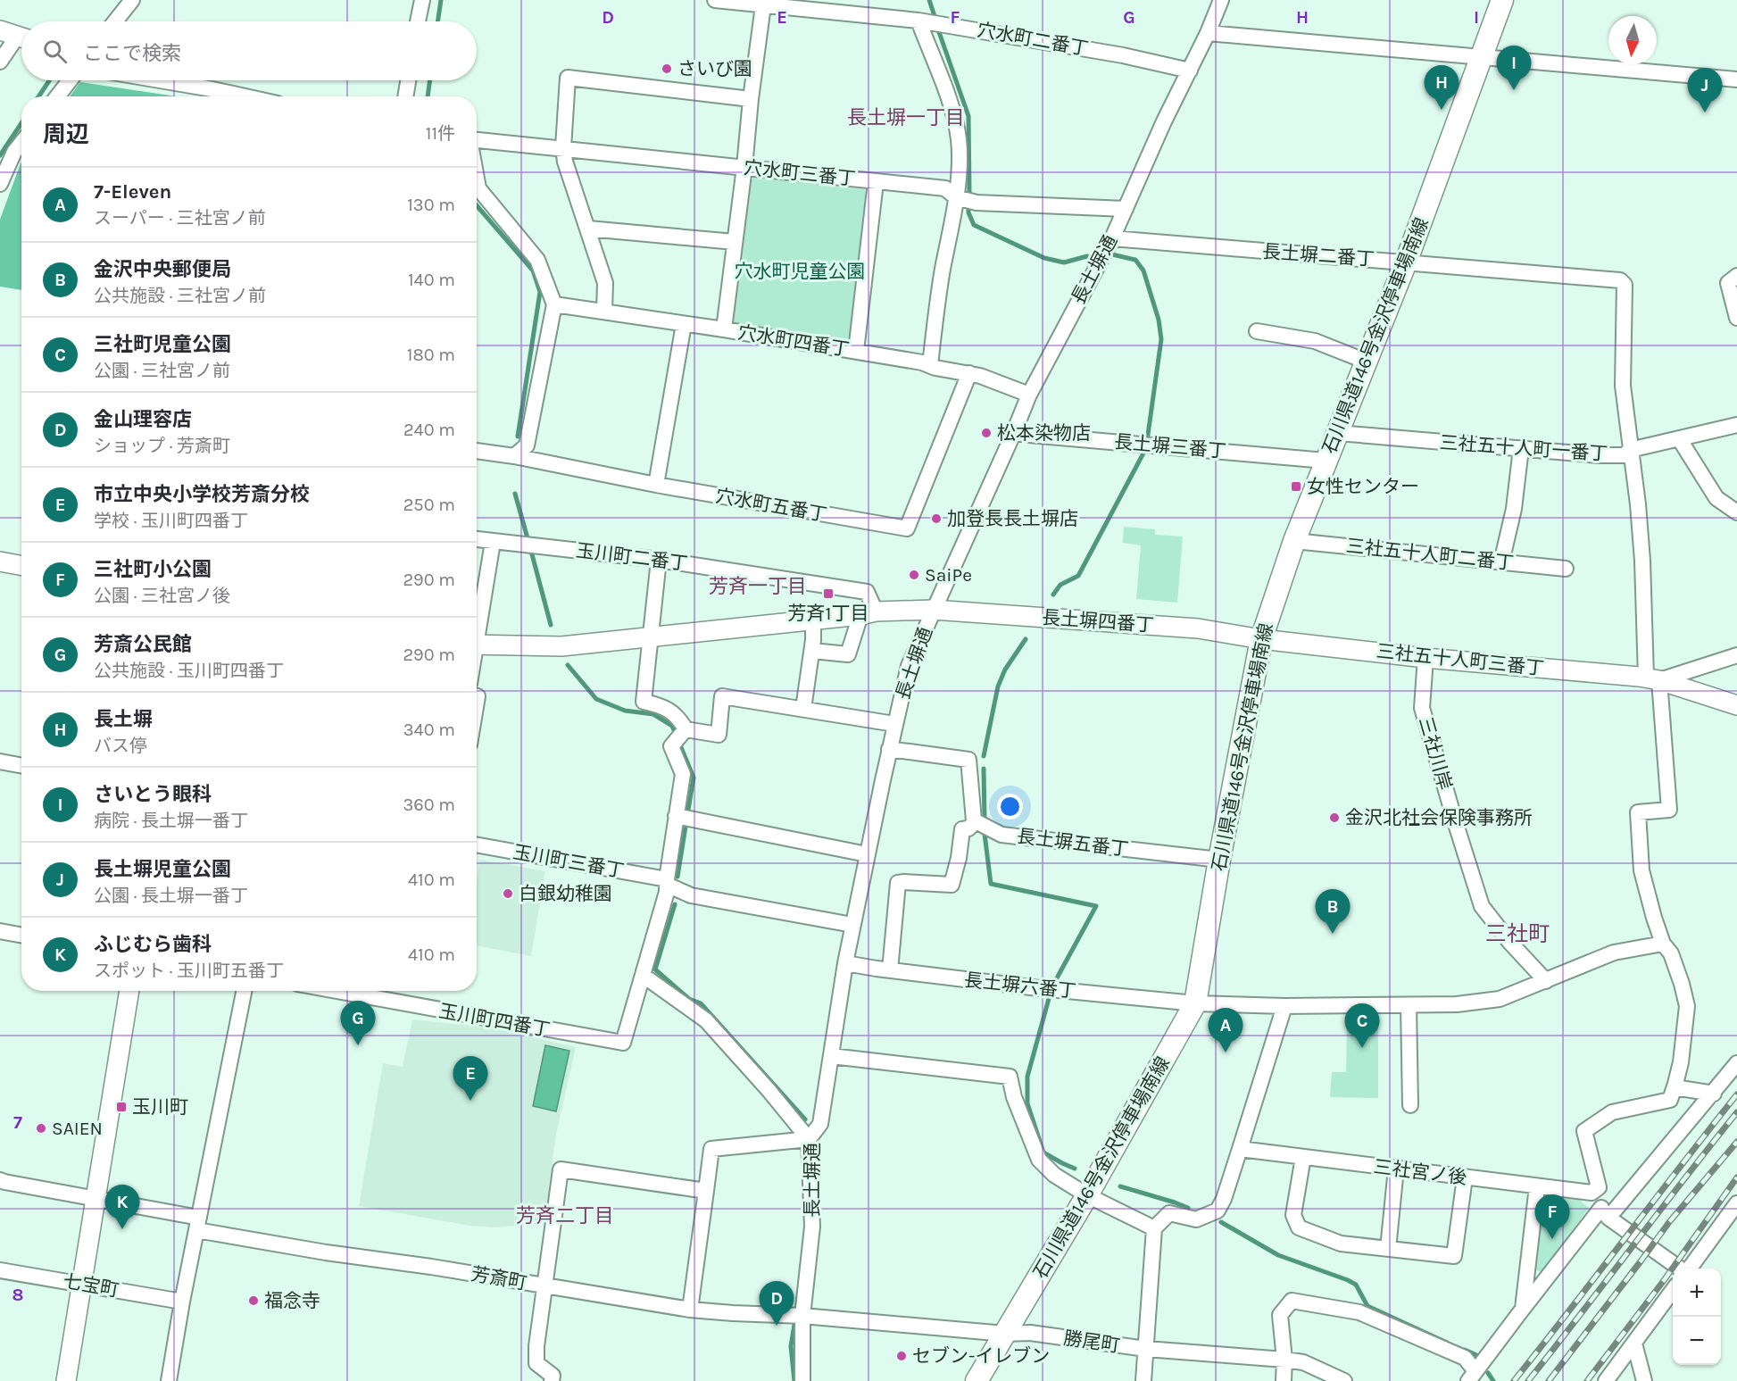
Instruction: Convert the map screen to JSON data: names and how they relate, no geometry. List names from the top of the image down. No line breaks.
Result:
{"streets":{"main road":["石川県道146号金沢停車場南線"],"street":["穴水町二番丁","穴水町三番丁","長土塀二番丁","長土塀通","穴水町四番丁","長土塀三番丁","三社五十人町一番丁","穴水町五番丁","三社五十人町二番丁","玉川町二番丁","長土塀四番丁","三社五十人町三番丁","三社川岸","長土塀五番丁","玉川町三番丁","長土塀六番丁","玉川町四番丁","三社宮ノ後","芳斎町","七宝町","勝尾町"]},"crossings":[["穴水町二番丁","長土塀通"],["穴水町三番丁","長土塀通"],["長土塀二番丁","長土塀通"],["長土塀二番丁","石川県道146号金沢停車場南線"],["長土塀二番丁","三社五十人町一番丁"],["長土塀通","穴水町四番丁"],["長土塀通","長土塀三番丁"],["長土塀通","長土塀四番丁"],["長土塀通","玉川町三番丁"],["長土塀通","長土塀六番丁"],["長土塀通","芳斎町"],["長土塀通","勝尾町"],["石川県道146号金沢停車場南線","長土塀三番丁"],["石川県道146号金沢停車場南線","三社五十人町一番丁"],["石川県道146号金沢停車場南線","三社五十人町二番丁"],["石川県道146号金沢停車場南線","長土塀四番丁"],["石川県道146号金沢停車場南線","三社五十人町三番丁"],["石川県道146号金沢停車場南線","長土塀五番丁"],["石川県道146号金沢停車場南線","長土塀六番丁"],["石川県道146号金沢停車場南線","勝尾町"],["穴水町四番丁","穴水町五番丁"],["玉川町二番丁","長土塀四番丁"],["長土塀四番丁","三社五十人町三番丁"],["三社五十人町三番丁","三社川岸"],["三社川岸","長土塀六番丁"],["芳斎町","勝尾町"]],"districts":["長土塀一丁目","芳斉一丁目","三社町","芳斉二丁目"],"parks":["穴水町児童公園"],"places":{"other":["さいび園","松本染物店","加登長長土塀店","SaiPe","金沢北社会保険事務所","白銀幼稚園","SAIEN","福念寺","セブン-イレブン"],"transit":["女性センター","芳斉1丁目","玉川町"]},"north":"bottom","page":{"search":"ここで検索","pins":["I","H","J","B","G","C","A","E","K","F","D"],"heading":["周辺","11件"],"list":[{"mark":"A","name":"7-Eleven","note":"スーパー · 三社宮ノ前","value":"130 m"},{"mark":"B","name":"金沢中央郵便局","note":"公共施設 · 三社宮ノ前","value":"140 m"},{"mark":"C","name":"三社町児童公園","note":"公園 · 三社宮ノ前","value":"180 m"},{"mark":"D","name":"金山理容店","note":"ショップ · 芳斎町","value":"240 m"},{"mark":"E","name":"市立中央小学校芳斎分校","note":"学校 · 玉川町四番丁","value":"250 m"},{"mark":"F","name":"三社町小公園","note":"公園 · 三社宮ノ後","value":"290 m"},{"mark":"G","name":"芳斎公民館","note":"公共施設 · 玉川町四番丁","value":"290 m"},{"mark":"H","name":"長土塀","note":"バス停","value":"340 m"},{"mark":"I","name":"さいとう眼科","note":"病院 · 長土塀一番丁","value":"360 m"},{"mark":"J","name":"長土塀児童公園","note":"公園 · 長土塀一番丁","value":"410 m"},{"mark":"K","name":"ふじむら歯科","note":"スポット · 玉川町五番丁","value":"410 m"}],"map_buttons":["+","−"]},"grid":{"columns":["D","E","F","G","H","I"],"rows":["7","8"]}}
